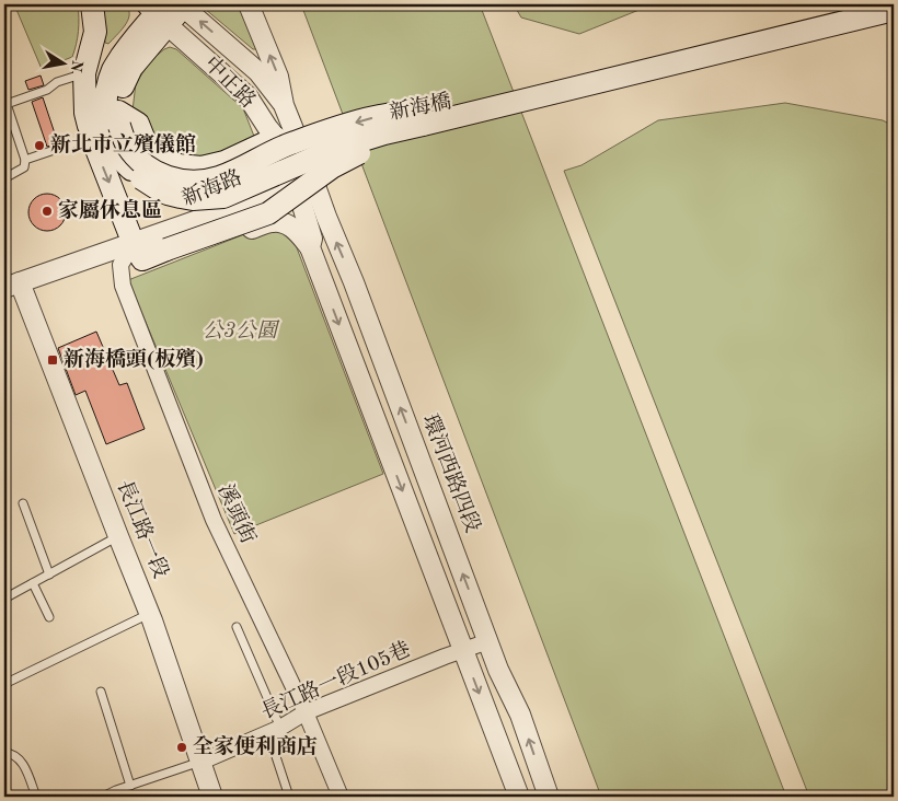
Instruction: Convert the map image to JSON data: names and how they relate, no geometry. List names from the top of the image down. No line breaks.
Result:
{"streets":{"main road":["新海橋"],"street":["中正路","新海路","環河西路四段","溪頭街","長江路一段","長江路一段105巷"]},"crossings":[["中正路","新海路"],["中正路","環河西路四段"],["新海路","環河西路四段"],["新海路","溪頭街"],["新海路","長江路一段"],["環河西路四段","長江路一段105巷"],["溪頭街","長江路一段105巷"],["長江路一段","長江路一段105巷"]],"parks":["公3公園"],"places":{"other":["新北市立殯儀館","家屬休息區","全家便利商店"],"transit":["新海橋頭(板殯)"]},"north":"right"}
